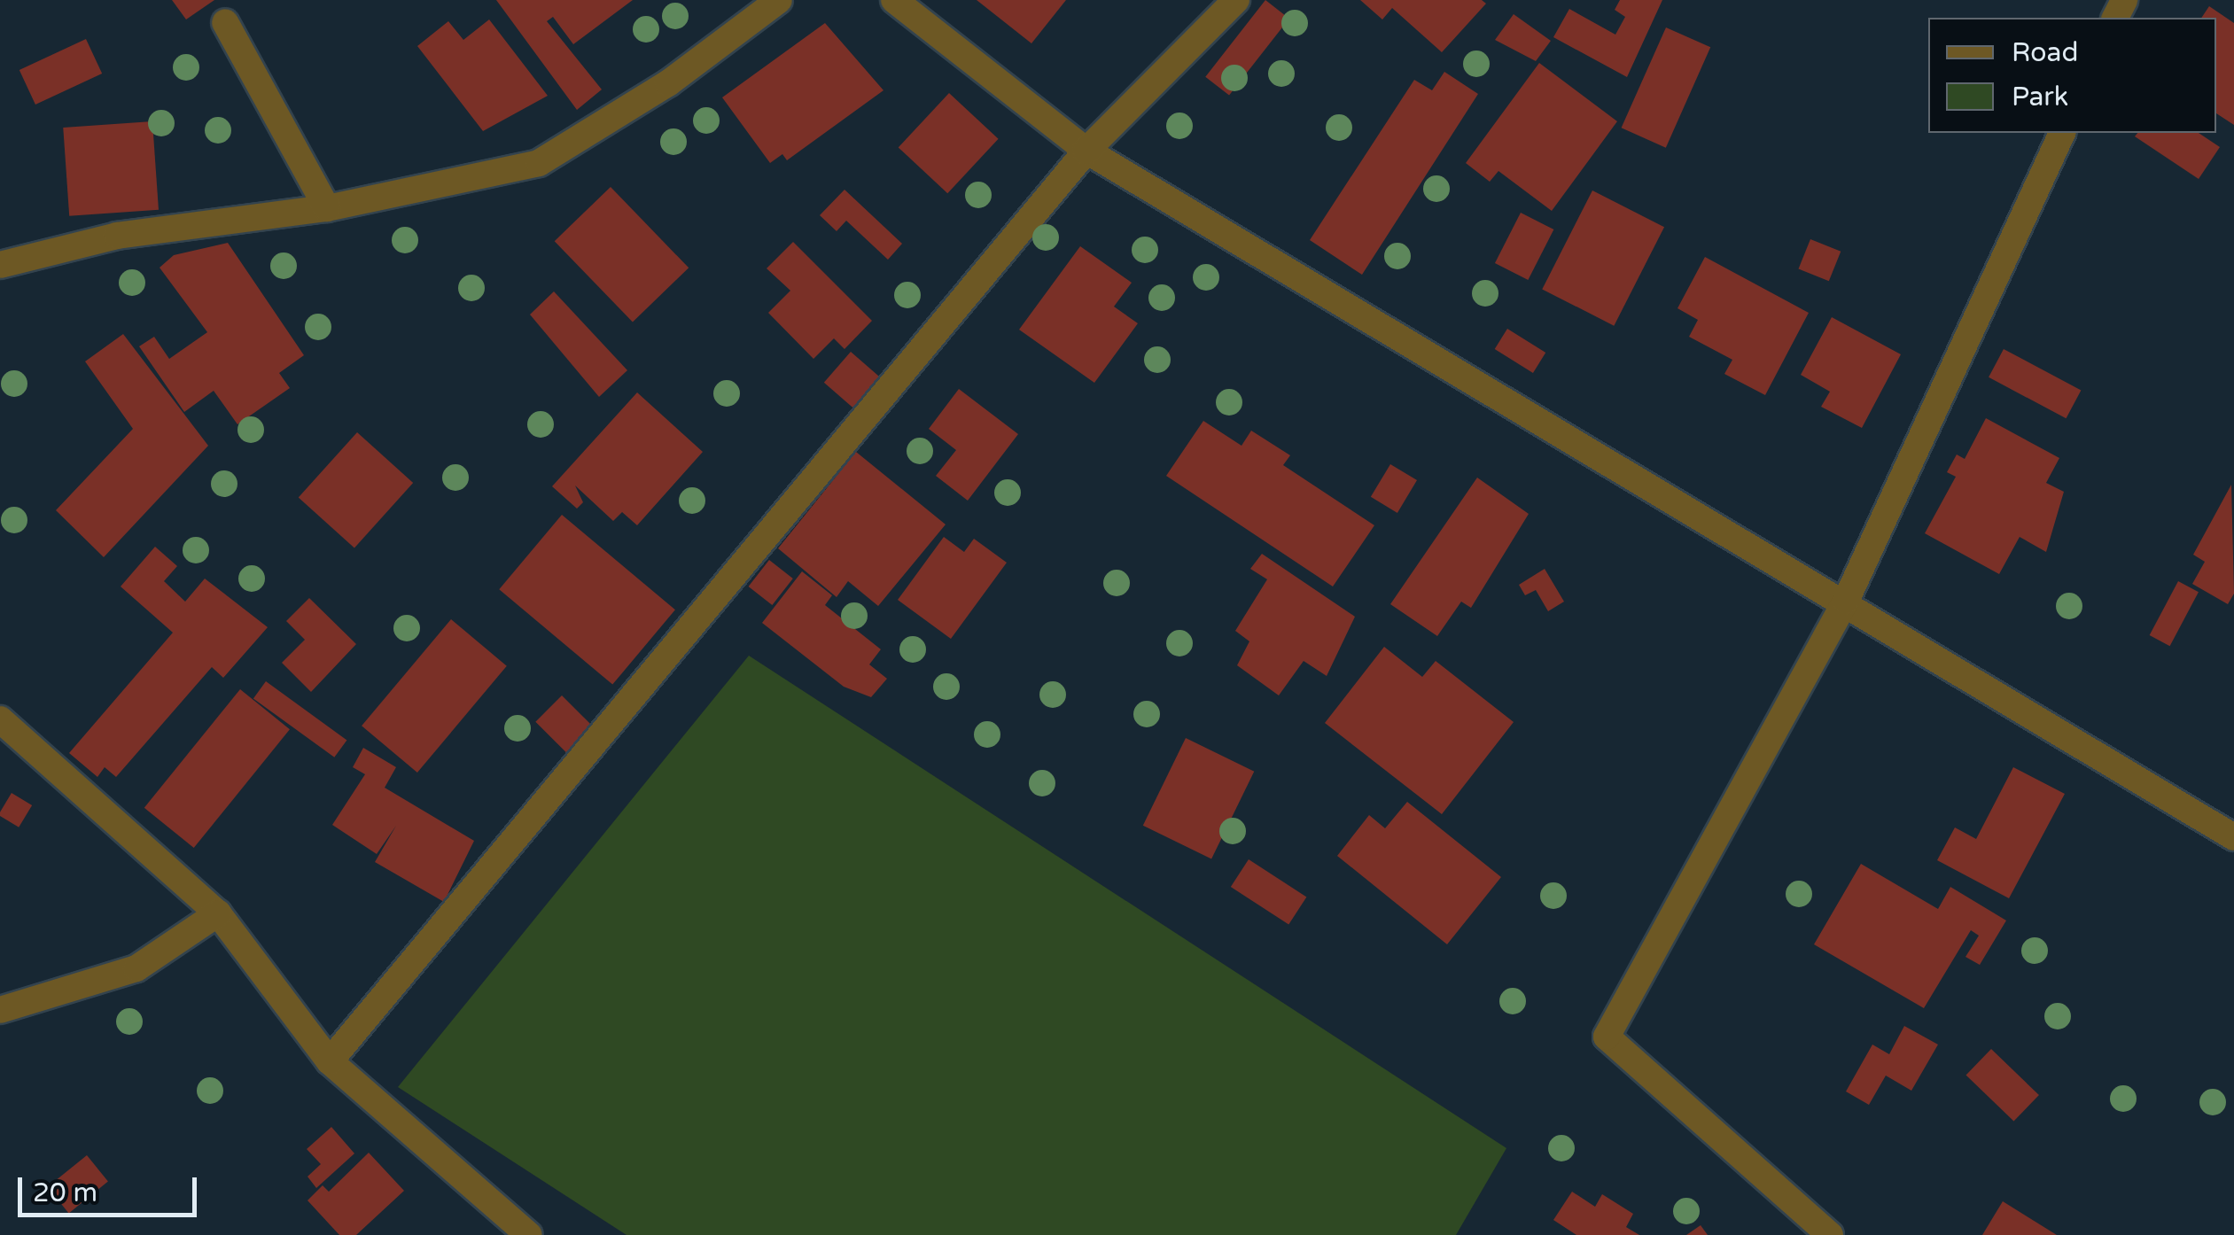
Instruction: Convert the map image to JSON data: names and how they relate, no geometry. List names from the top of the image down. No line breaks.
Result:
{"legend":["Road","Park"],"scale_bar":"20 m"}
